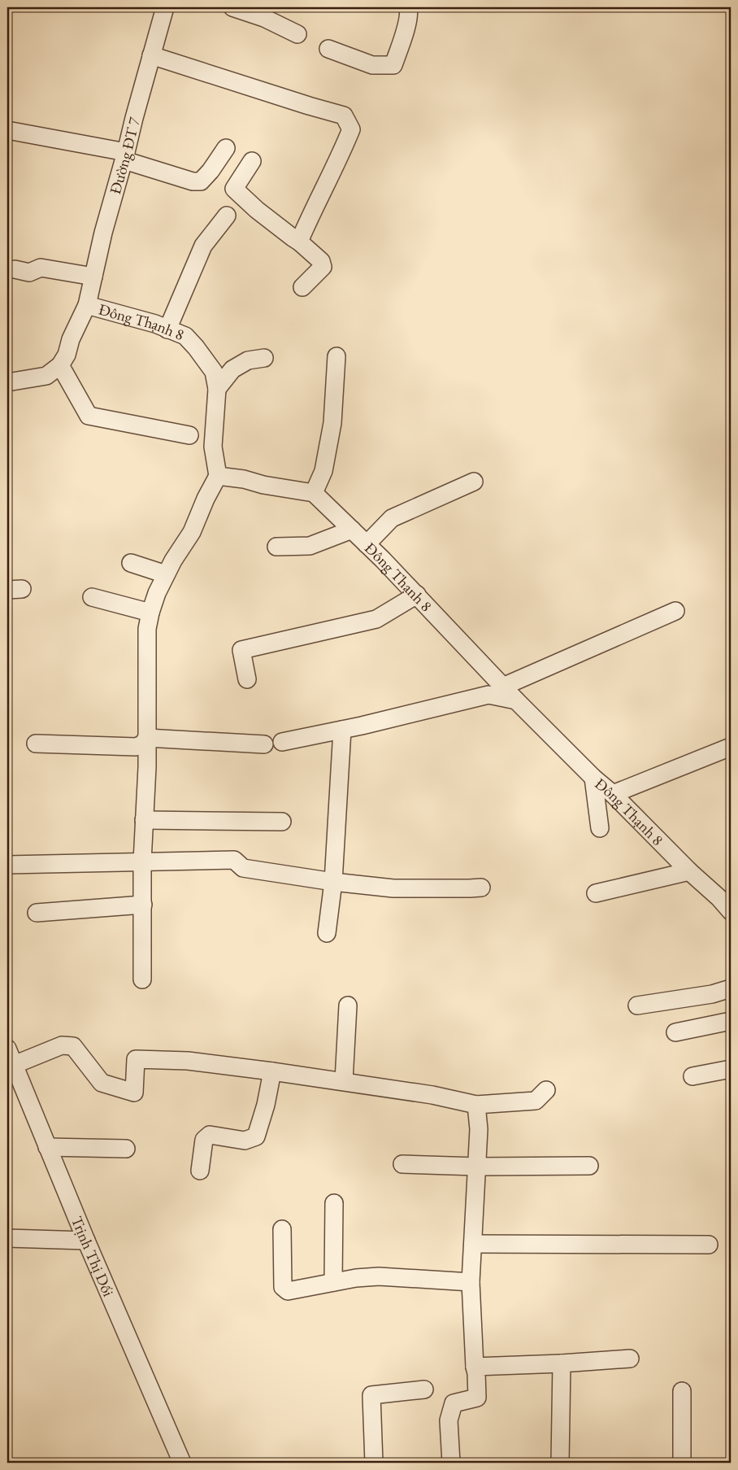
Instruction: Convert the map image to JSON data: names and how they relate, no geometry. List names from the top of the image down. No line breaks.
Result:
{"streets":{"street":["Đường ĐT 7","Đông Thạnh 8","Trịnh Thị Dối"]},"crossings":[["Đường ĐT 7","Đông Thạnh 8"]]}
